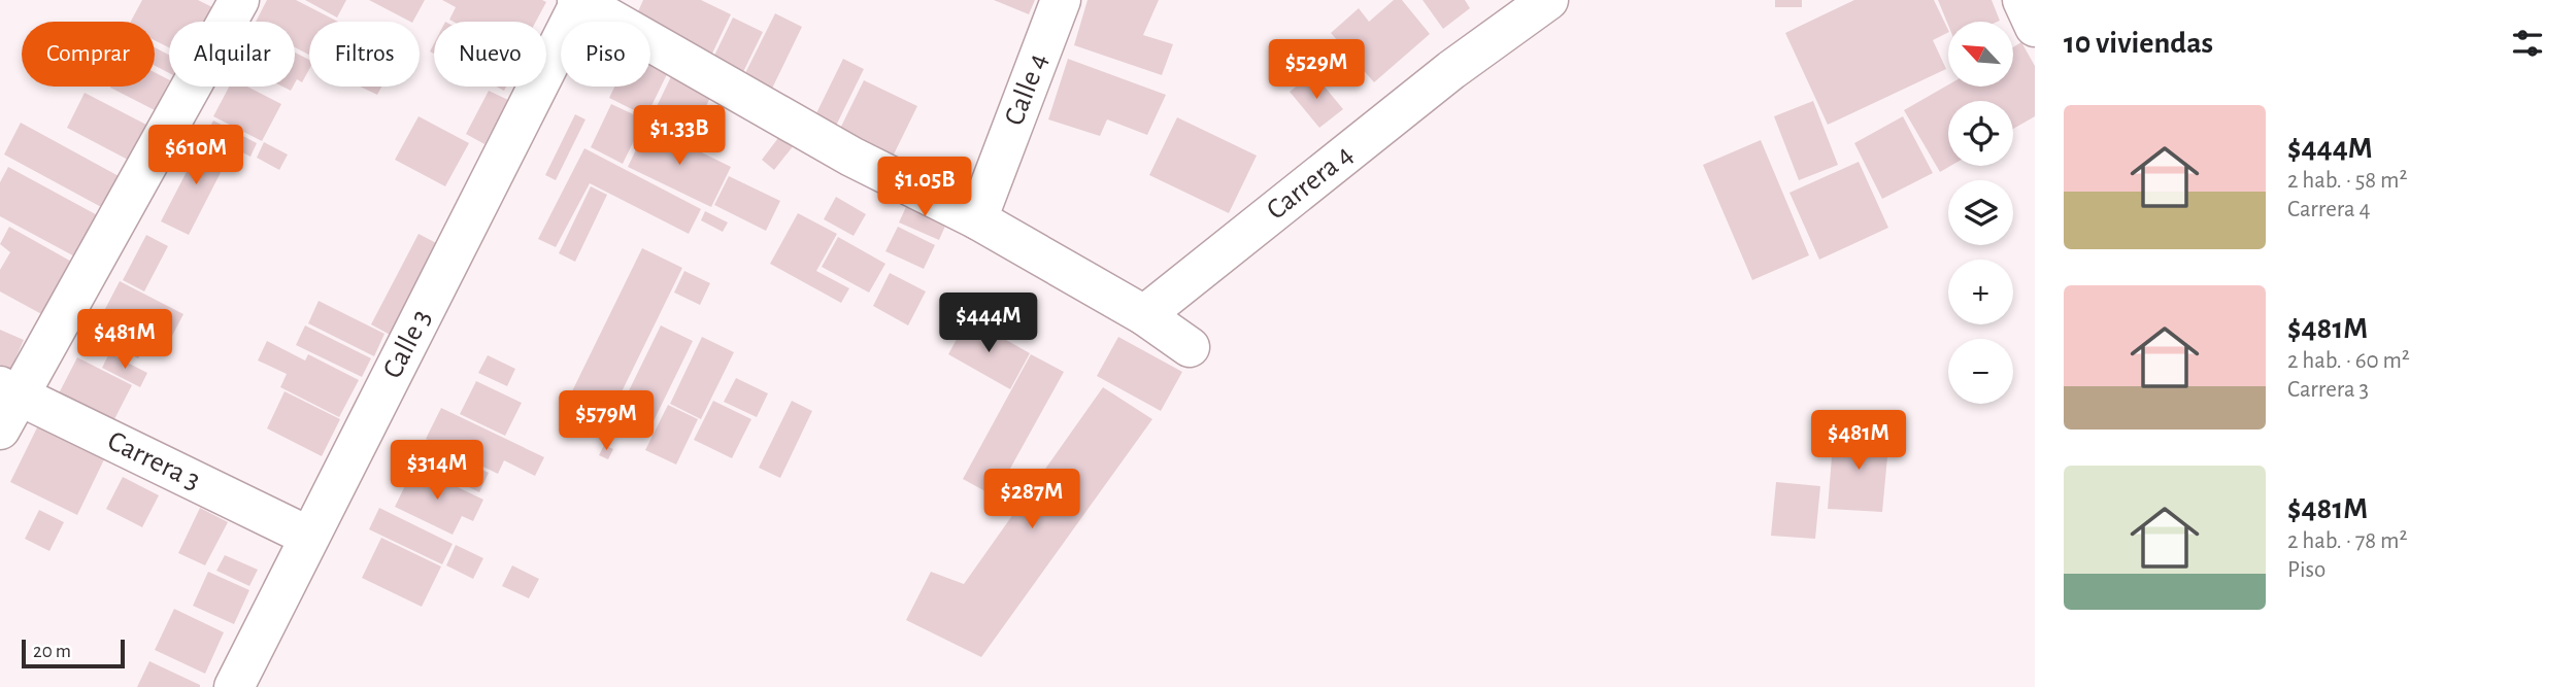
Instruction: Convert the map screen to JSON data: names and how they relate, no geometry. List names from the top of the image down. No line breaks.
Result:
{"streets":{"street":["Calle 4","Carrera 4","Calle 3","Carrera 3"]},"crossings":[["Calle 3","Carrera 3"]],"scale_bar":"20 m","north":"top left","page":{"heading":"10 viviendas","map_buttons":["+","−"],"chip":["Comprar","Alquilar","Filtros","Nuevo","Piso"],"price":["$529M","$1.33B","$610M","$1.05B","$444M","$481M","$579M","$481M","$314M","$287M"],"list":[{"name":"$444M","note":"2 hab. · 58 m² · Carrera 4"},{"name":"$481M","note":"2 hab. · 60 m² · Carrera 3"},{"name":"$481M","note":"2 hab. · 78 m² · Piso"}],"scale":"20 m"}}
